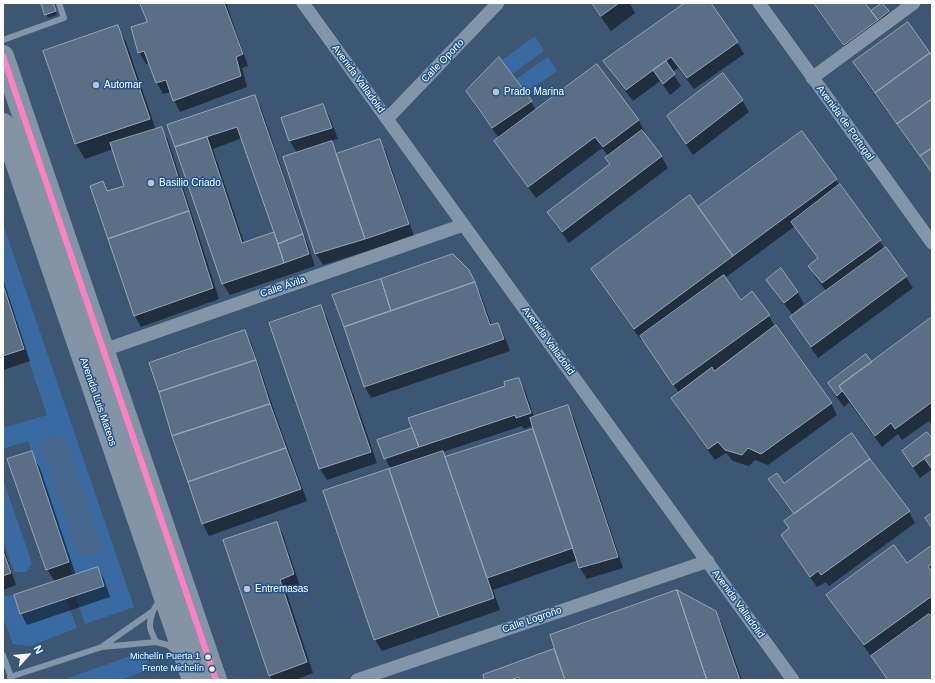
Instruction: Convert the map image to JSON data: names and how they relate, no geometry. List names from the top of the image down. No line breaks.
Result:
{"streets":{"highway":["Avenida Luis Mateos"],"street":["Calle Oporto","Avenida Valladolid","Avenida de Portugal","Calle Ávila","Calle Logroño"]},"crossings":[["Calle Oporto","Avenida Valladolid"],["Avenida Valladolid","Calle Ávila"],["Avenida Valladolid","Calle Logroño"]],"places":["Automar","Prado Marina","Basilio Criado","Entremasas","Michelín Puerta 1","Frente Michelín"],"north":"top right"}
